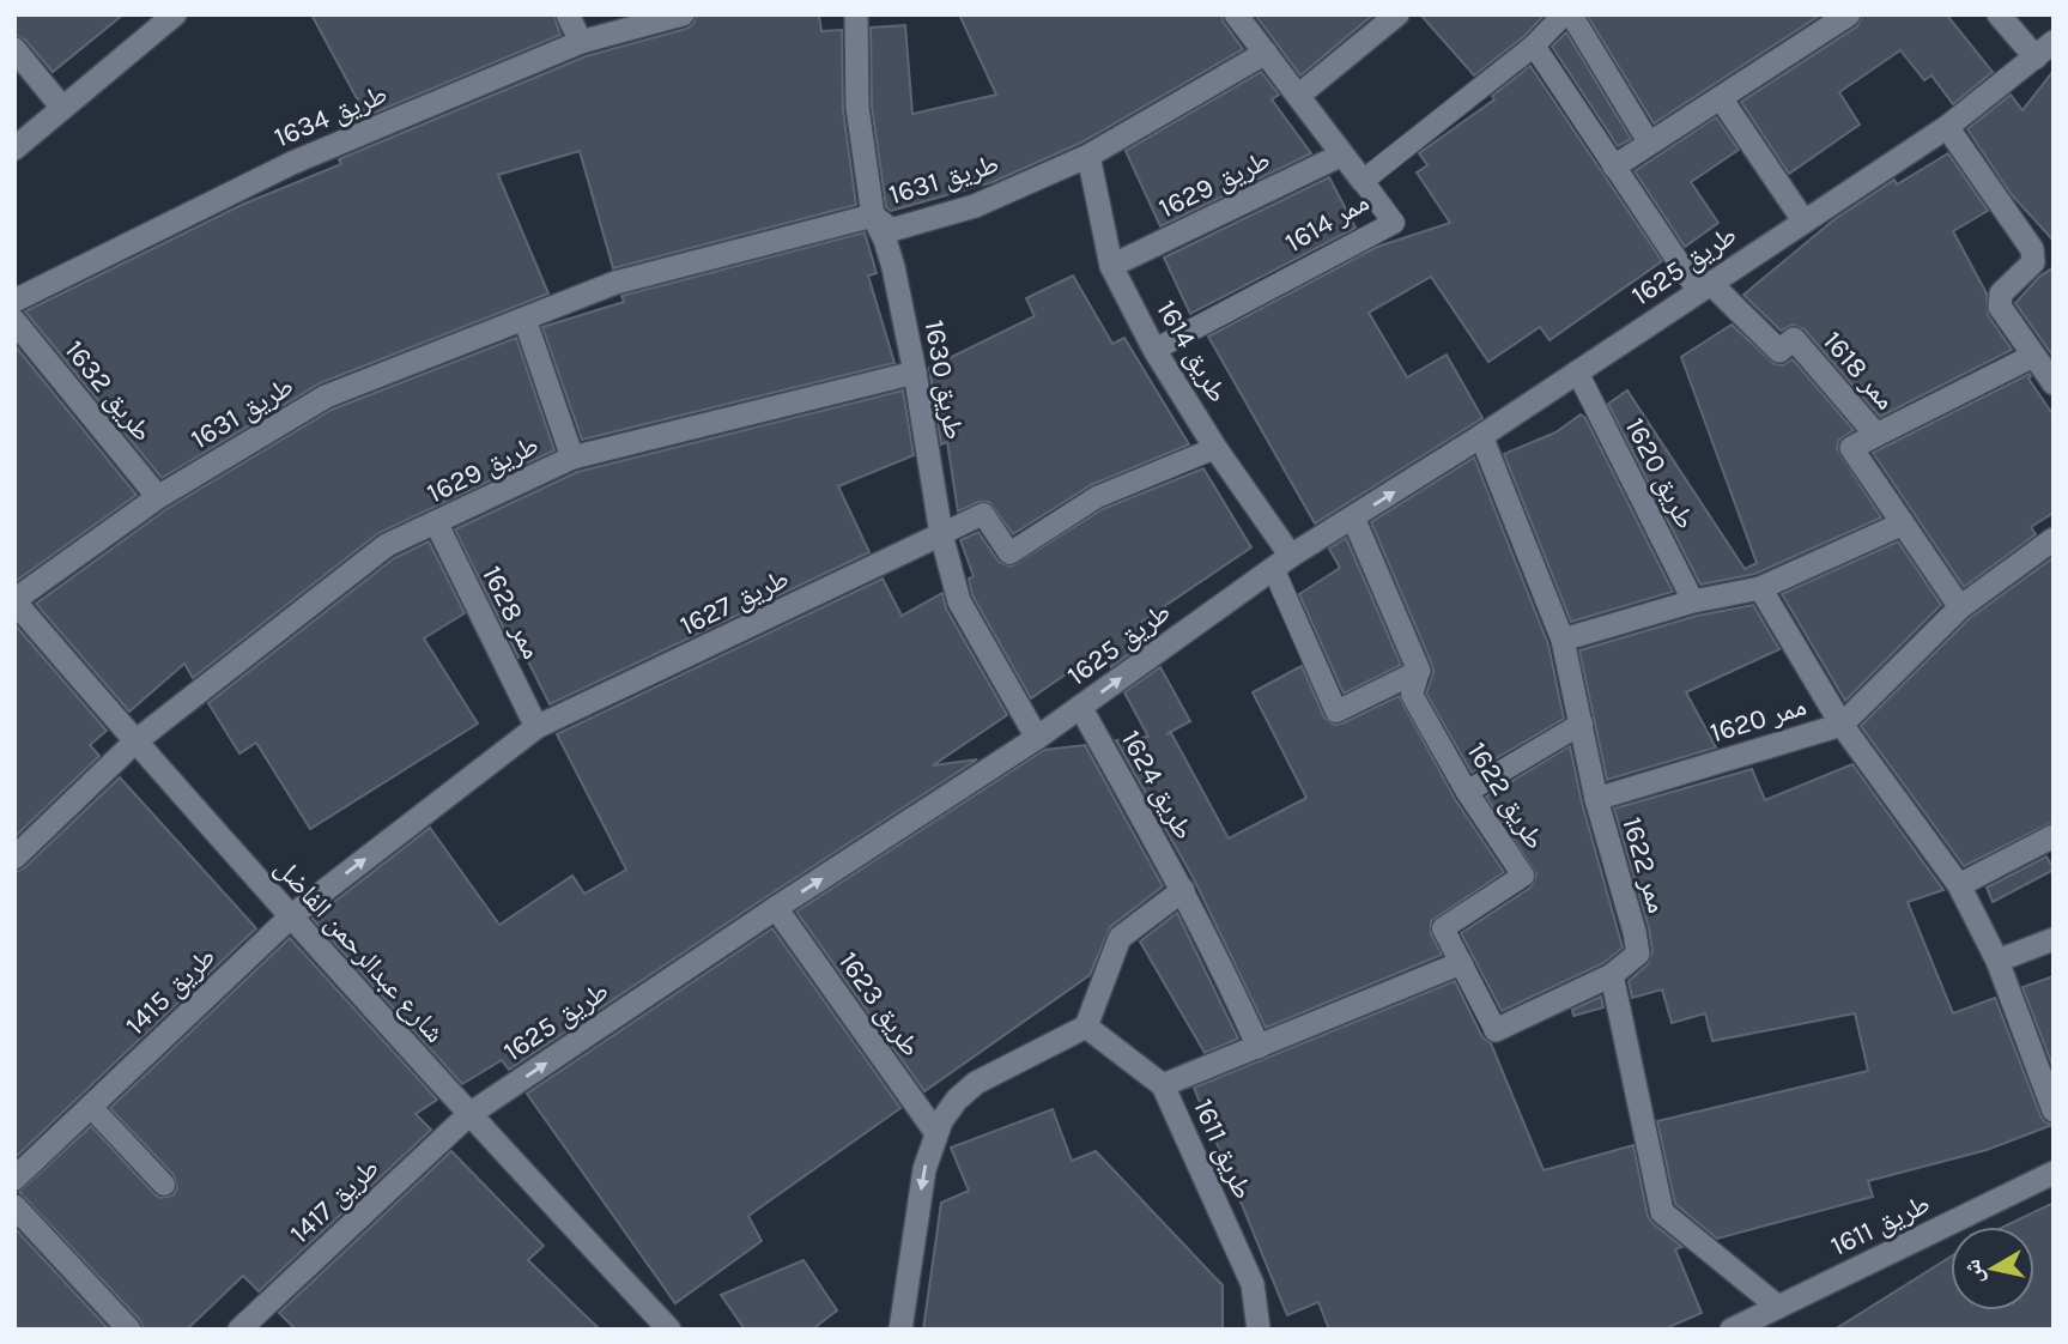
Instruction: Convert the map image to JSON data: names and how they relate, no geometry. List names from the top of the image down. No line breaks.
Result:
{"streets":{"street":["طريق 1634","طريق 1631","طريق 1629","طريق 1625","طريق 1614","ممر 1618","طريق 1630","طريق 1632","طريق 1627","ممر 1628","ممر 1620","طريق 1624","طريق 1622","ممر 1622","شارع عبدالرحمن الفاضل","طريق 1415","طريق 1623","طريق 1611","طريق 1417"],"lane":["ممر 1614","طريق 1620"]},"crossings":[["طريق 1631","طريق 1614"],["طريق 1631","طريق 1630"],["طريق 1631","طريق 1632"],["طريق 1631","شارع عبدالرحمن الفاضل"],["طريق 1629","طريق 1614"],["طريق 1629","طريق 1630"],["طريق 1629","ممر 1628"],["طريق 1629","شارع عبدالرحمن الفاضل"],["ممر 1614","طريق 1614"],["طريق 1625","طريق 1614"],["طريق 1625","ممر 1618"],["طريق 1625","طريق 1630"],["طريق 1625","طريق 1620"],["طريق 1625","طريق 1624"],["طريق 1625","ممر 1622"],["طريق 1625","شارع عبدالرحمن الفاضل"],["طريق 1625","طريق 1623"],["طريق 1625","طريق 1417"],["طريق 1614","طريق 1627"],["طريق 1630","طريق 1627"],["طريق 1627","ممر 1628"],["طريق 1627","شارع عبدالرحمن الفاضل"],["طريق 1627","طريق 1415"],["ممر 1620","ممر 1622"],["طريق 1622","ممر 1622"],["شارع عبدالرحمن الفاضل","طريق 1415"],["شارع عبدالرحمن الفاضل","طريق 1417"]],"one_way":["طريق 1625"],"north":"left"}
